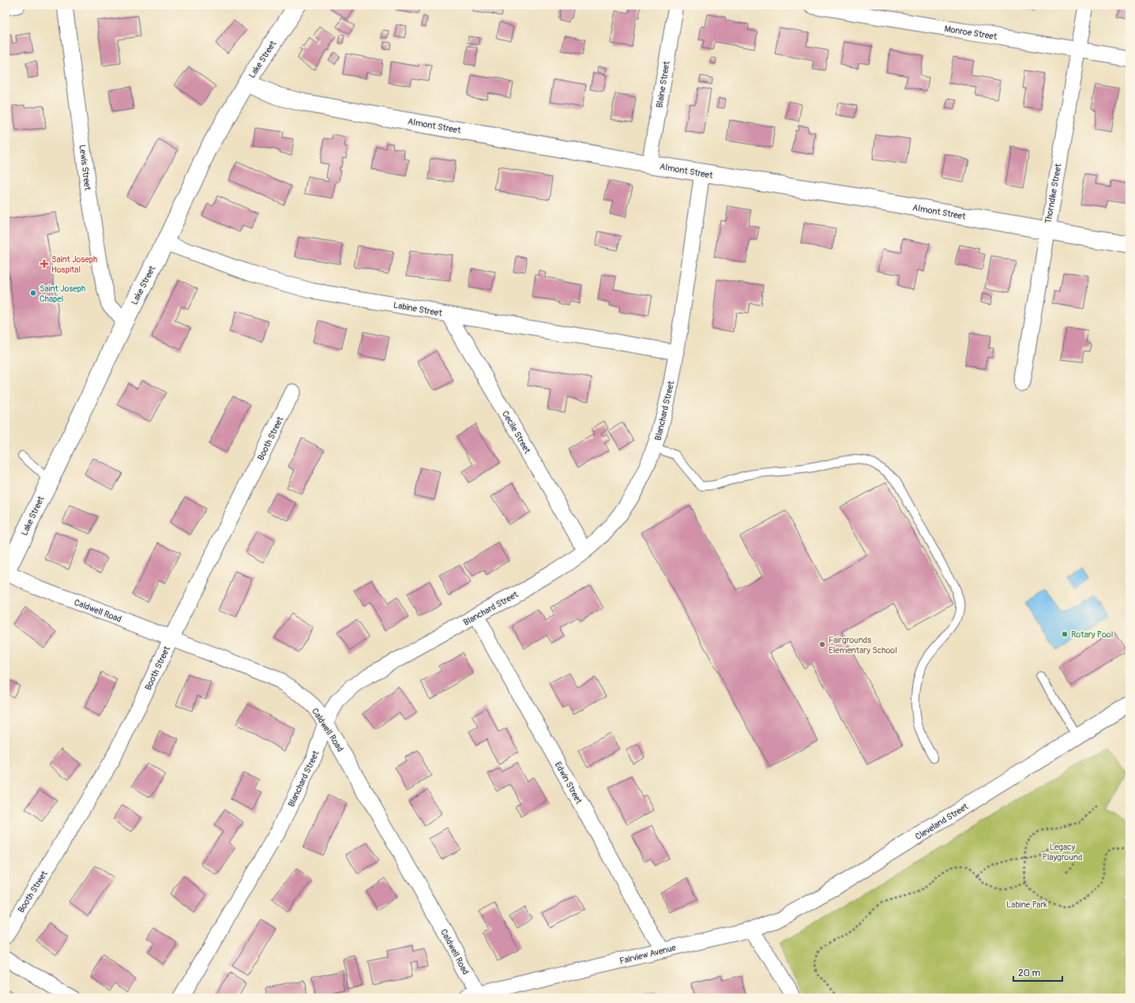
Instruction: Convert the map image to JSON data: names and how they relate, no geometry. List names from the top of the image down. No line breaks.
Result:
{"streets":{"street":["Monroe Street","Lake Street","Blaine Street","Almont Street","Lewis Street","Thorndike Street","Labine Street","Blanchard Street","Cecile Street","Booth Street","Caldwell Road","Edwin Street","Cleveland Street","Fairview Avenue"]},"crossings":[["Monroe Street","Thorndike Street"],["Lake Street","Almont Street"],["Lake Street","Lewis Street"],["Lake Street","Labine Street"],["Lake Street","Caldwell Road"],["Blaine Street","Almont Street"],["Almont Street","Thorndike Street"],["Almont Street","Blanchard Street"],["Labine Street","Blanchard Street"],["Labine Street","Cecile Street"],["Blanchard Street","Cecile Street"],["Blanchard Street","Caldwell Road"],["Blanchard Street","Edwin Street"],["Booth Street","Caldwell Road"],["Caldwell Road","Fairview Avenue"],["Edwin Street","Fairview Avenue"],["Cleveland Street","Fairview Avenue"]],"parks":["Legacy Playground","Labine Park"],"places":{"health":["Saint Joseph Hospital"],"other":["Saint Joseph Chapel","Rotary Pool","Fairgrounds Elementary School"]},"scale_bar":"20 m"}
